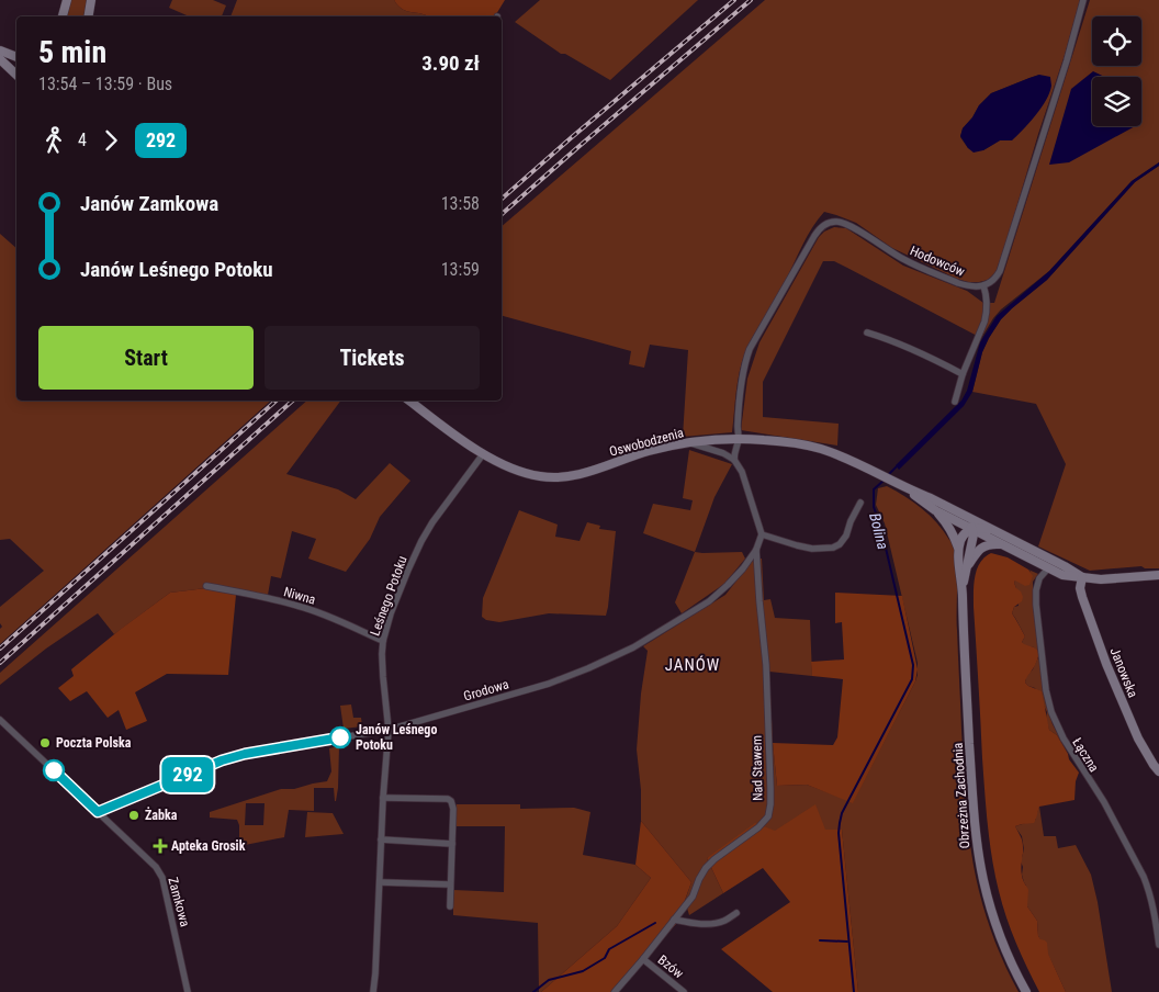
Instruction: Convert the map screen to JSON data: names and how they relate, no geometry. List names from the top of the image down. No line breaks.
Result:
{"streets":{"street":["Hodowców","Oswobodzenia","Niwna","Leśnego Potoku","Janowska","Grodowa","Łączna","Nad Stawem","Obrzeżna Zachodnia","Zamkowa","Bzów"]},"crossings":[["Hodowców","Oswobodzenia"],["Oswobodzenia","Leśnego Potoku"],["Oswobodzenia","Janowska"],["Oswobodzenia","Łączna"],["Oswobodzenia","Obrzeżna Zachodnia"],["Niwna","Leśnego Potoku"],["Leśnego Potoku","Grodowa"],["Grodowa","Nad Stawem"],["Grodowa","Zamkowa"],["Nad Stawem","Bzów"]],"districts":["JANÓW"],"water":["Bolina"],"places":{"other":["Janów Leśnego Potoku","Poczta Polska","Żabka"],"health":["Apteka Grosik"]},"lines":["bus line 292"],"page":{"on_map":"292","heading":["5 min","13:54 – 13:59 · Bus","3.90 zł"],"legs":["4","292"],"list":[{"name":"Janów Zamkowa","value":"13:58"},{"name":"Janów Leśnego Potoku","value":"13:59"}],"buttons":["Start","Tickets"]}}
